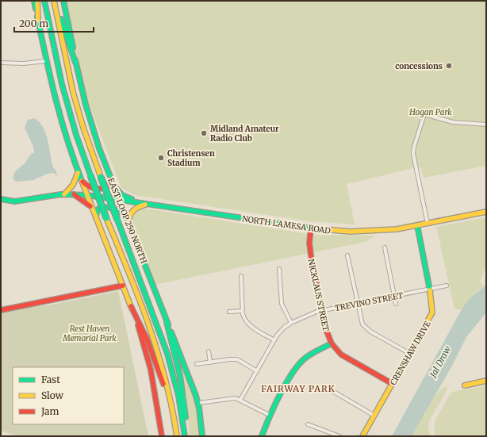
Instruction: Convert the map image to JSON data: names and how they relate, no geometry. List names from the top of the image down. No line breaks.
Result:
{"streets":{"main road":["EAST LOOP 250 NORTH","NORTH LAMESA ROAD","NICKLAUS STREET","CRENSHAW DRIVE"],"street":["TREVINO STREET"]},"crossings":[["EAST LOOP 250 NORTH","NORTH LAMESA ROAD"],["NORTH LAMESA ROAD","NICKLAUS STREET"],["NORTH LAMESA ROAD","CRENSHAW DRIVE"],["NICKLAUS STREET","TREVINO STREET"],["NICKLAUS STREET","CRENSHAW DRIVE"],["TREVINO STREET","CRENSHAW DRIVE"]],"districts":["FAIRWAY PARK"],"water":["Jal Draw"],"parks":["Hogan Park","Rest Haven Memorial Park"],"places":["concessions","Midland Amateur Radio Club","Christensen Stadium"],"legend":["Fast","Slow","Jam"],"scale_bar":"200 m"}
